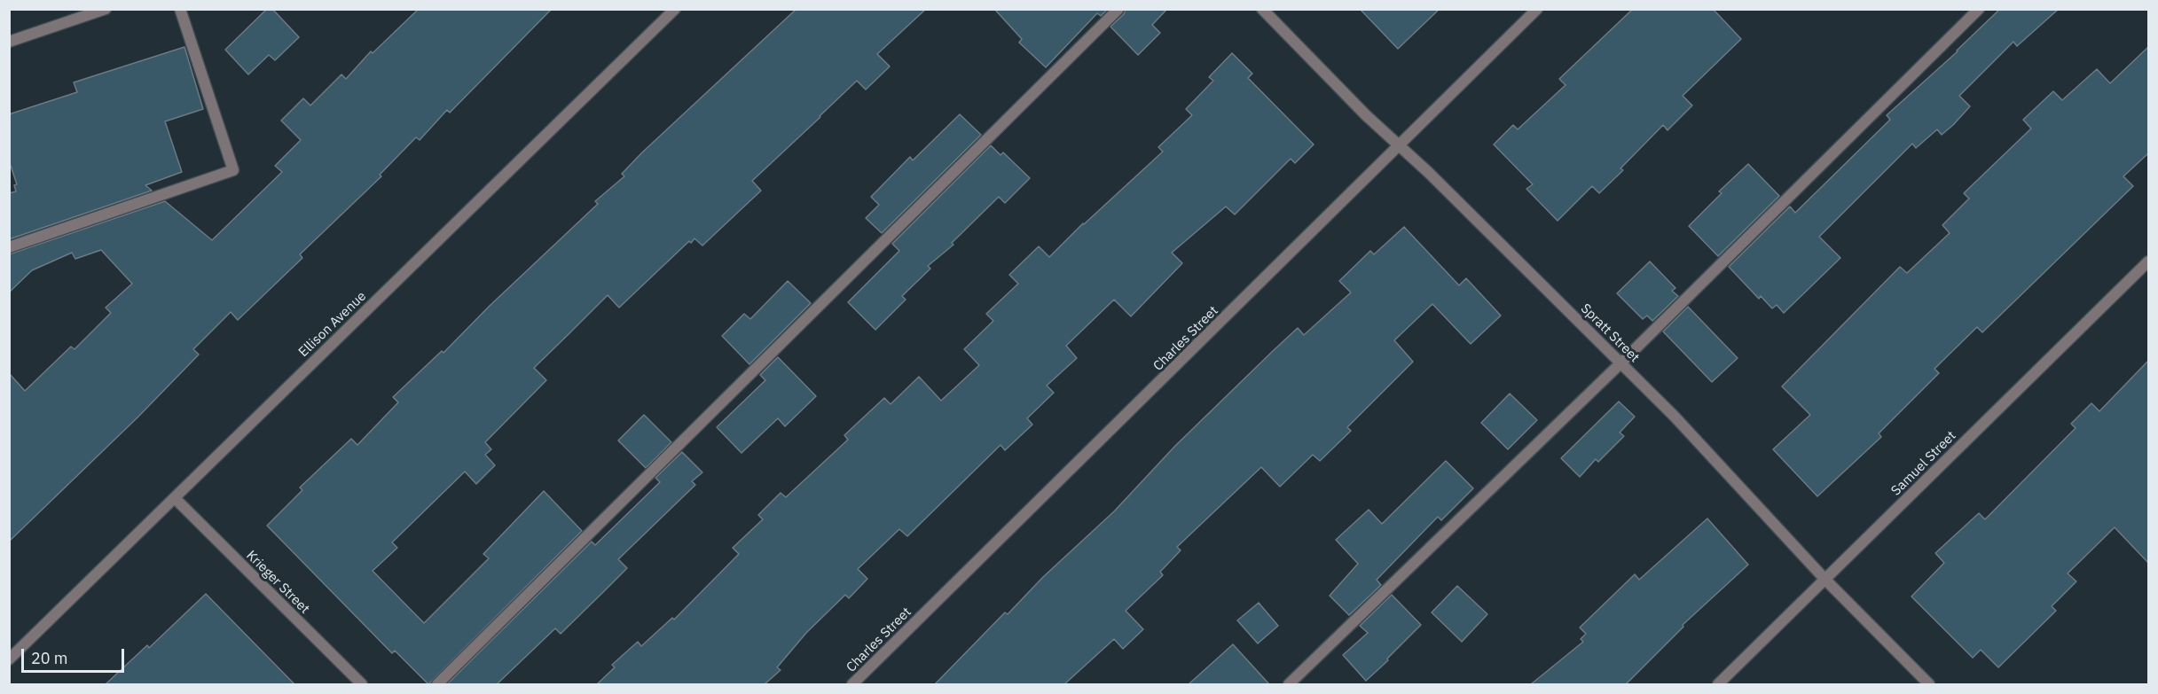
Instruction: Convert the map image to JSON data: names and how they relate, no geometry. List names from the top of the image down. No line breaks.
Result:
{"streets":{"street":["Ellison Avenue","Spratt Street","Charles Street","Samuel Street","Krieger Street"]},"crossings":[["Ellison Avenue","Krieger Street"],["Spratt Street","Charles Street"],["Spratt Street","Samuel Street"]],"scale_bar":"20 m"}
